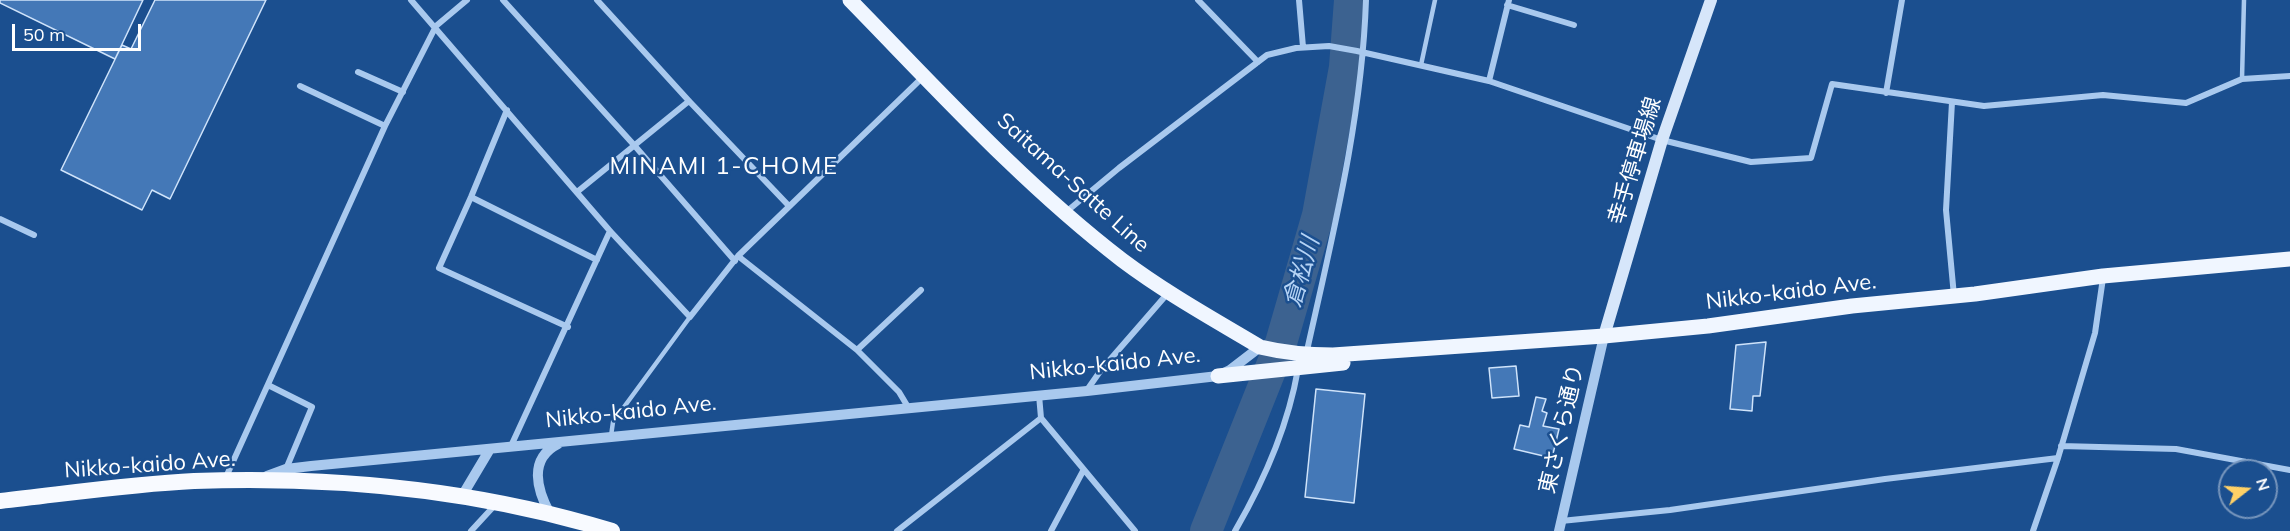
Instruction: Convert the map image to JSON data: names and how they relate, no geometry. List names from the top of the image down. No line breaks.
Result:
{"streets":{"highway":["Nikko-kaido Ave."],"main road":["幸手停車場線","Saitama-Satte Line"],"street":["東さくら通り"]},"crossings":[["幸手停車場線","Nikko-kaido Ave."],["幸手停車場線","東さくら通り"],["Saitama-Satte Line","Nikko-kaido Ave."],["Nikko-kaido Ave.","東さくら通り"]],"districts":["MINAMI 1-CHOME"],"water":["倉松川"],"scale_bar":"50 m","north":"right"}
